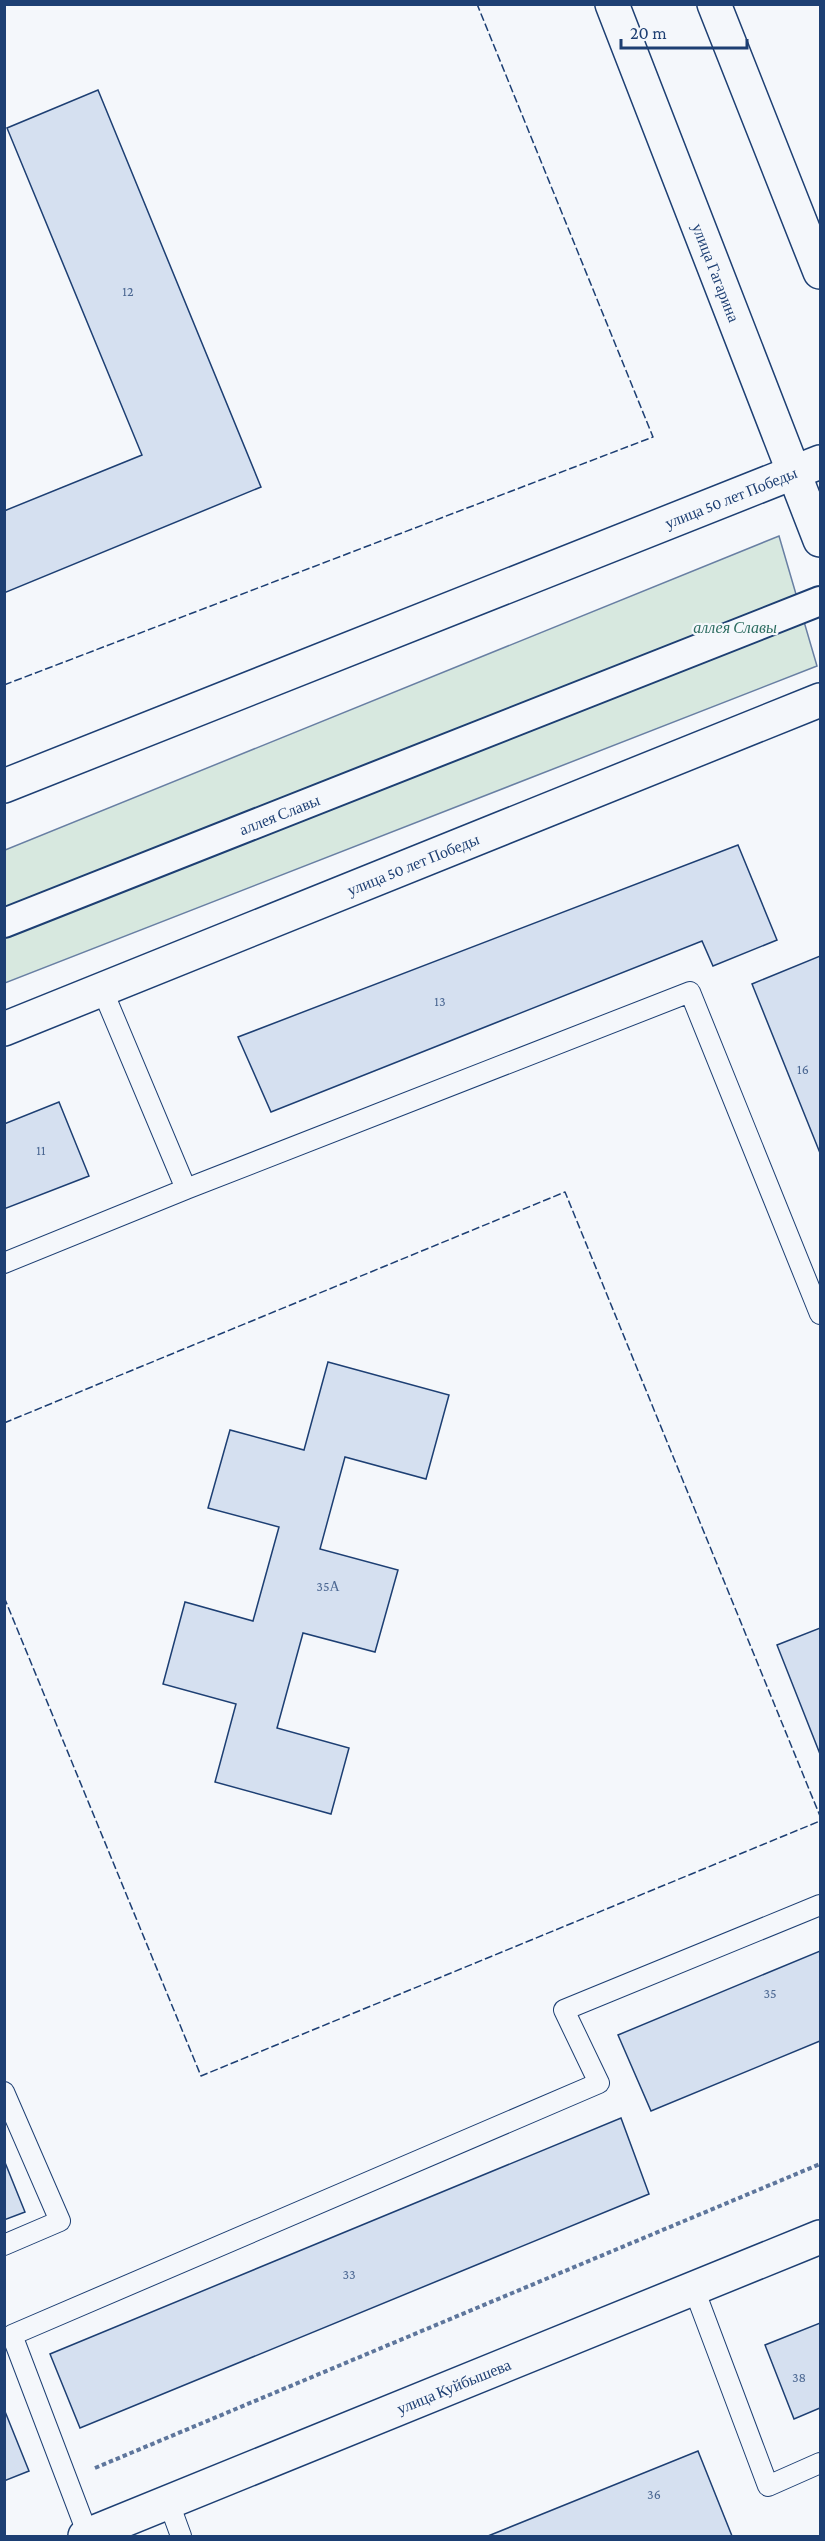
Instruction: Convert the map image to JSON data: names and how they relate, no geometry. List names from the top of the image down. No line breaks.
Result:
{"streets":{"street":["улица Гагарина","улица 50 лет Победы","аллея Славы","улица Куйбышева"]},"crossings":[["улица Гагарина","улица 50 лет Победы"]],"parks":["аллея Славы"],"house_numbers":["12","13","16","11","35А","35","33","38","36"],"scale_bar":"20 m"}
